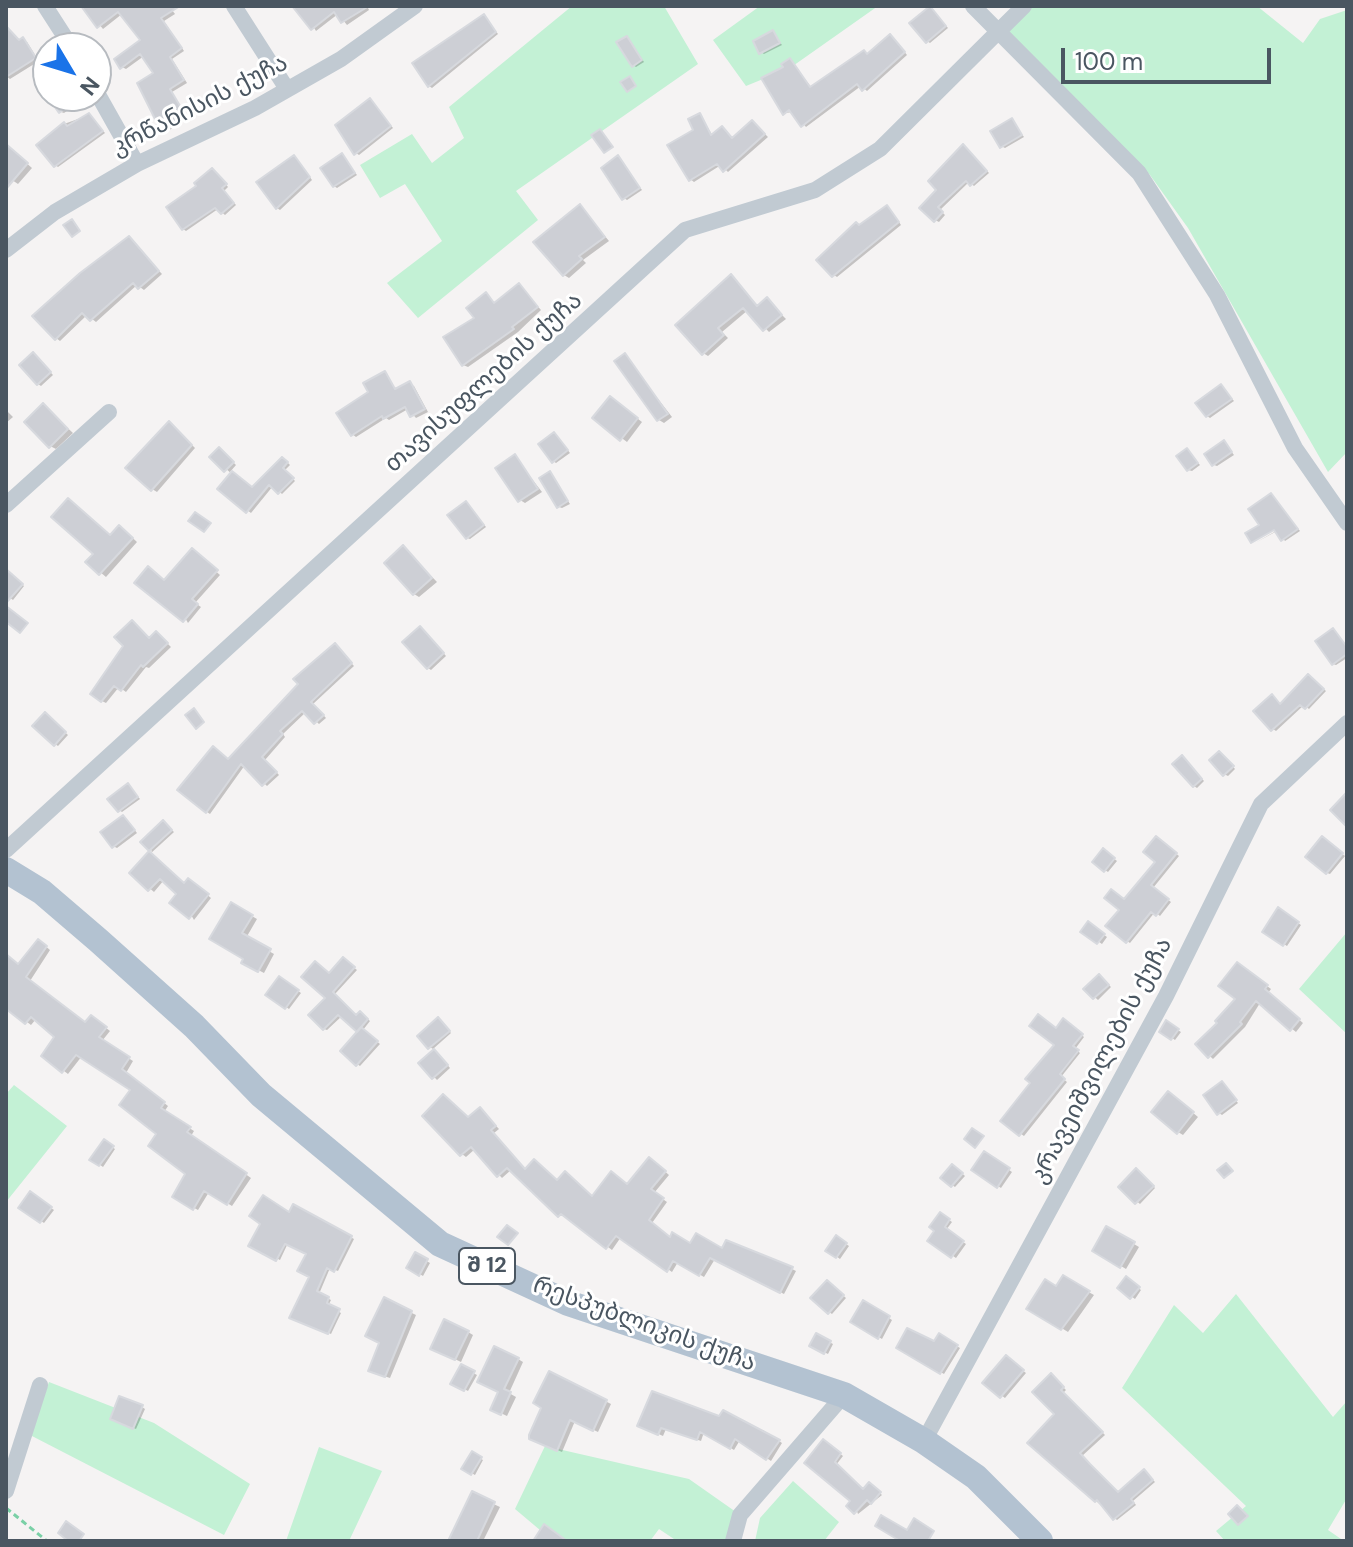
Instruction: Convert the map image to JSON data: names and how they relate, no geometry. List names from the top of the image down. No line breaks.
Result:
{"streets":{"main road":["შ 12","რესპუბლიკის ქუჩა"],"street":["კრწანისის ქუჩა","თავისუფლების ქუჩა","კრავეიშვილების ქუჩა"]},"crossings":[["კრავეიშვილების ქუჩა","რესპუბლიკის ქუჩა"]],"scale_bar":"100 m","north":"bottom right"}
